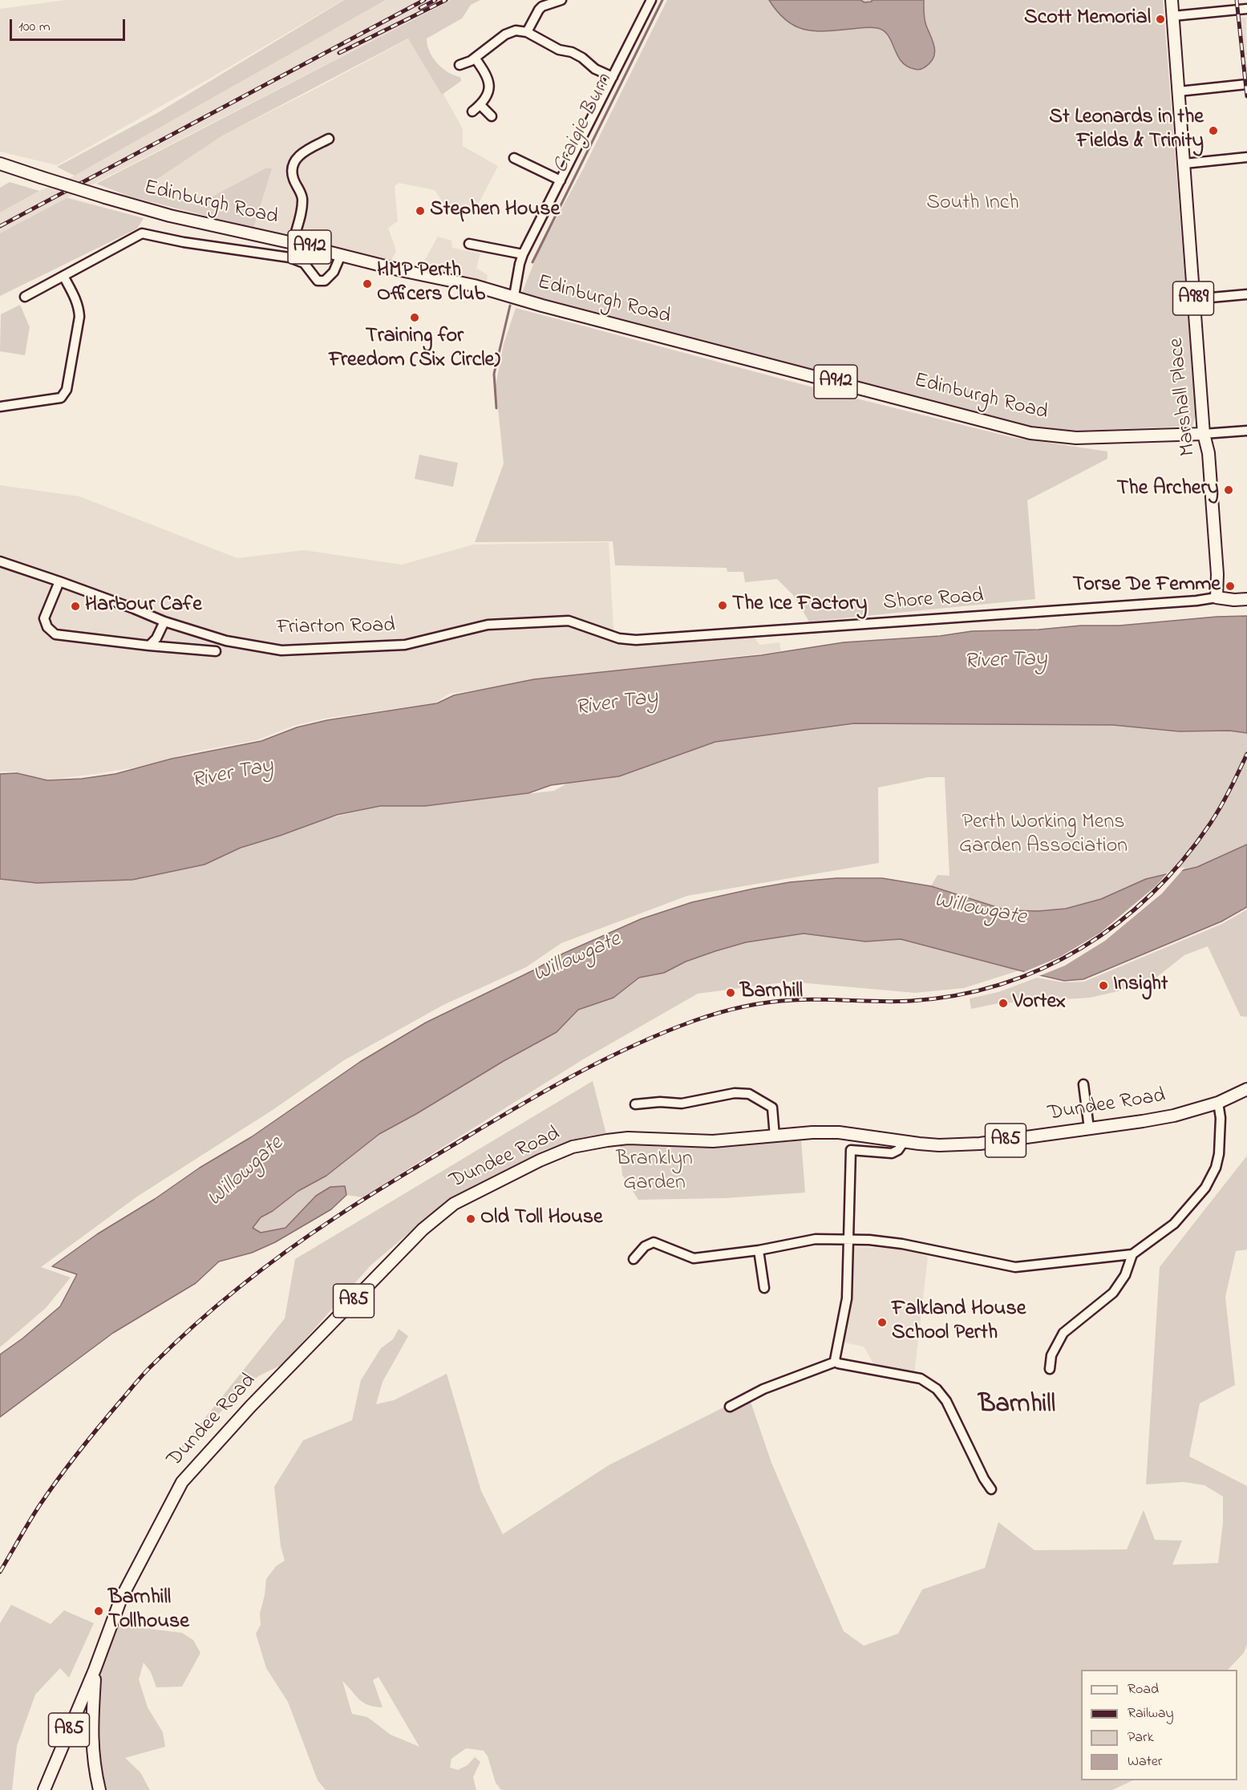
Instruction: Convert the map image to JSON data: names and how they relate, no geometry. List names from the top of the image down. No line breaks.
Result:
{"streets":{"main road":["Edinburgh Road","A912","A989","Marshall Place","Dundee Road","A85"],"street":["Shore Road","Friarton Road"]},"crossings":[["Edinburgh Road","Marshall Place"],["A989","Marshall Place"],["Marshall Place","Shore Road"],["Shore Road","Friarton Road"],["Dundee Road","A85"]],"districts":["Barnhill"],"water":["Craigie Burn","River Tay","Willowgate"],"parks":["South Inch","Perth Working Mens Garden Association","Branklyn Garden"],"places":["Scott Memorial","St Leonards in the Fields & Trinity","Stephen House","HMP Perth Officers Club","Training for Freedom (Six Circle)","The Archery","Torse De Femme","The Ice Factory","Harbour Cafe","Insight","Barnhill","Vortex","Old Toll House","Falkland House School Perth","Barnhill Tollhouse"],"legend":["Road","Railway","Park","Water"],"scale_bar":"100 m"}
